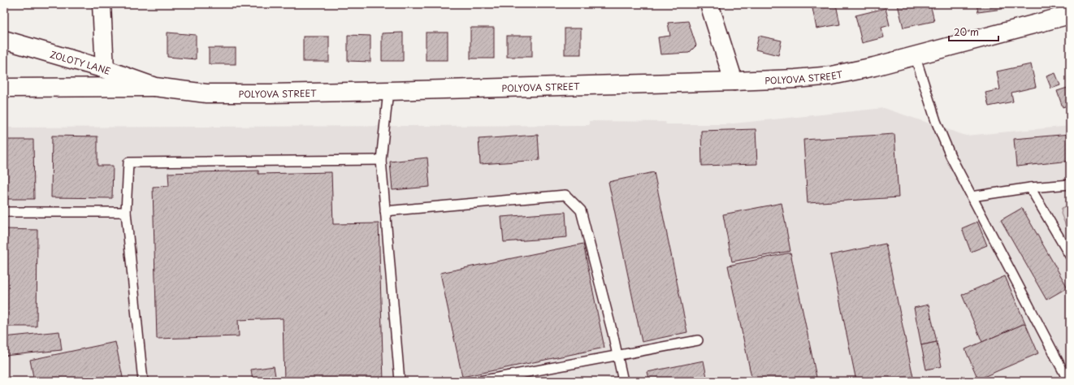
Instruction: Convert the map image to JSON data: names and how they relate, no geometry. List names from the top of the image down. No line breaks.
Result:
{"streets":{"main road":["ZOLOTY LANE","POLYOVA STREET"]},"crossings":[["ZOLOTY LANE","POLYOVA STREET"]],"scale_bar":"20 m"}
